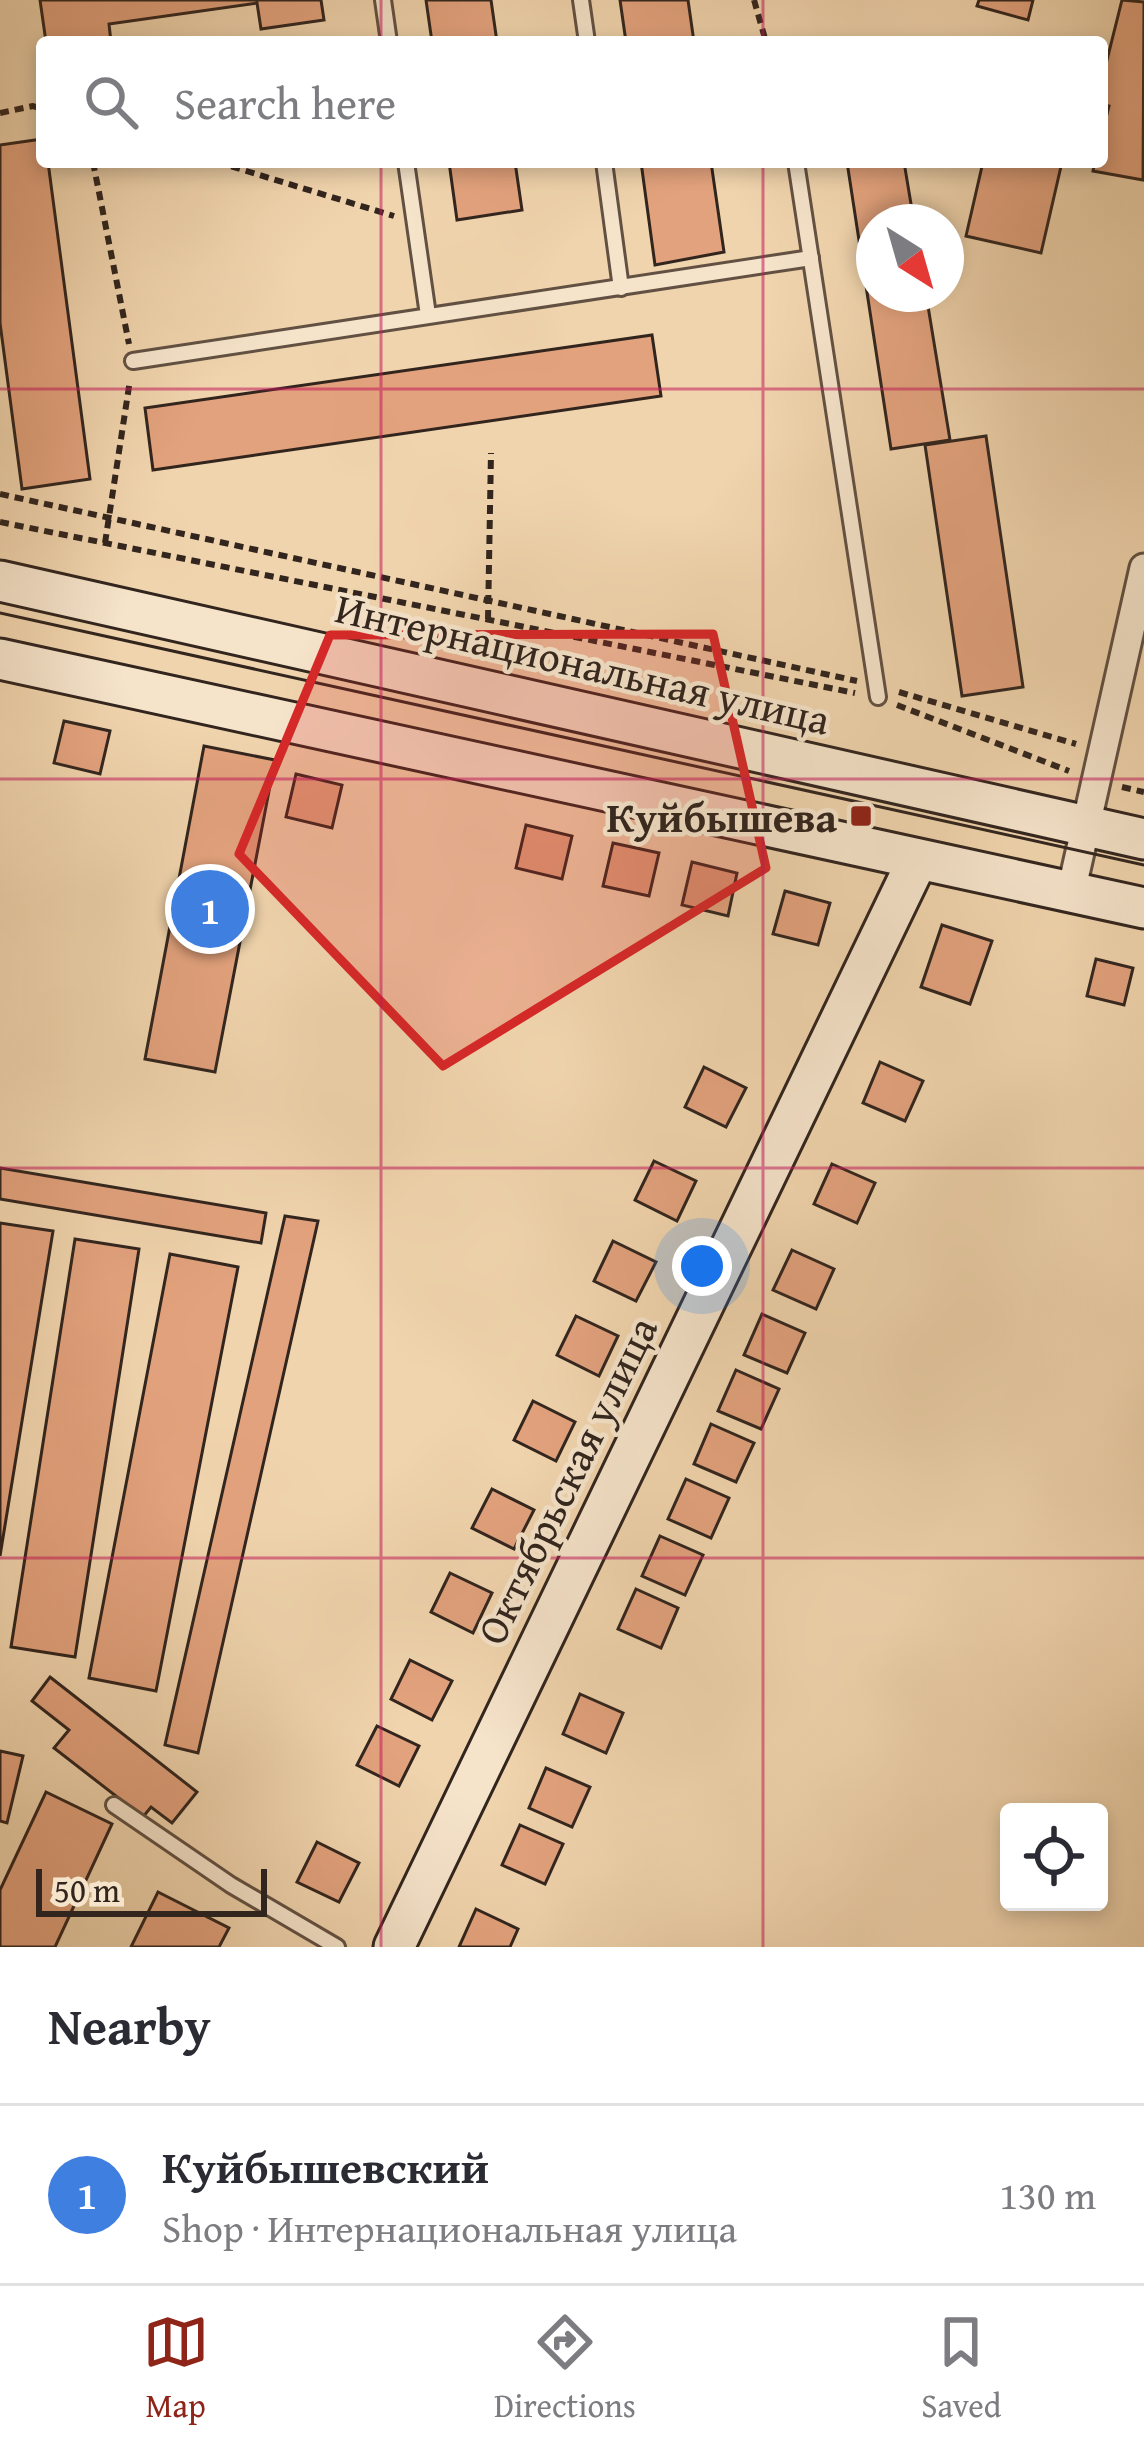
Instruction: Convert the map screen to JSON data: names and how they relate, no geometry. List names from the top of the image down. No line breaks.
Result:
{"streets":{"main road":["Интернациональная улица","Октябрьская улица"]},"places":{"transit":["Куйбышева"]},"scale_bar":"50 m","north":"bottom right","page":{"search":"Search here","pins":"1","scale":"50 m","heading":"Nearby","list":[{"mark":"1","name":"Куйбышевский","note":"Shop · Интернациональная улица","value":"130 m"}],"nav":["Map","Directions","Saved"]}}
